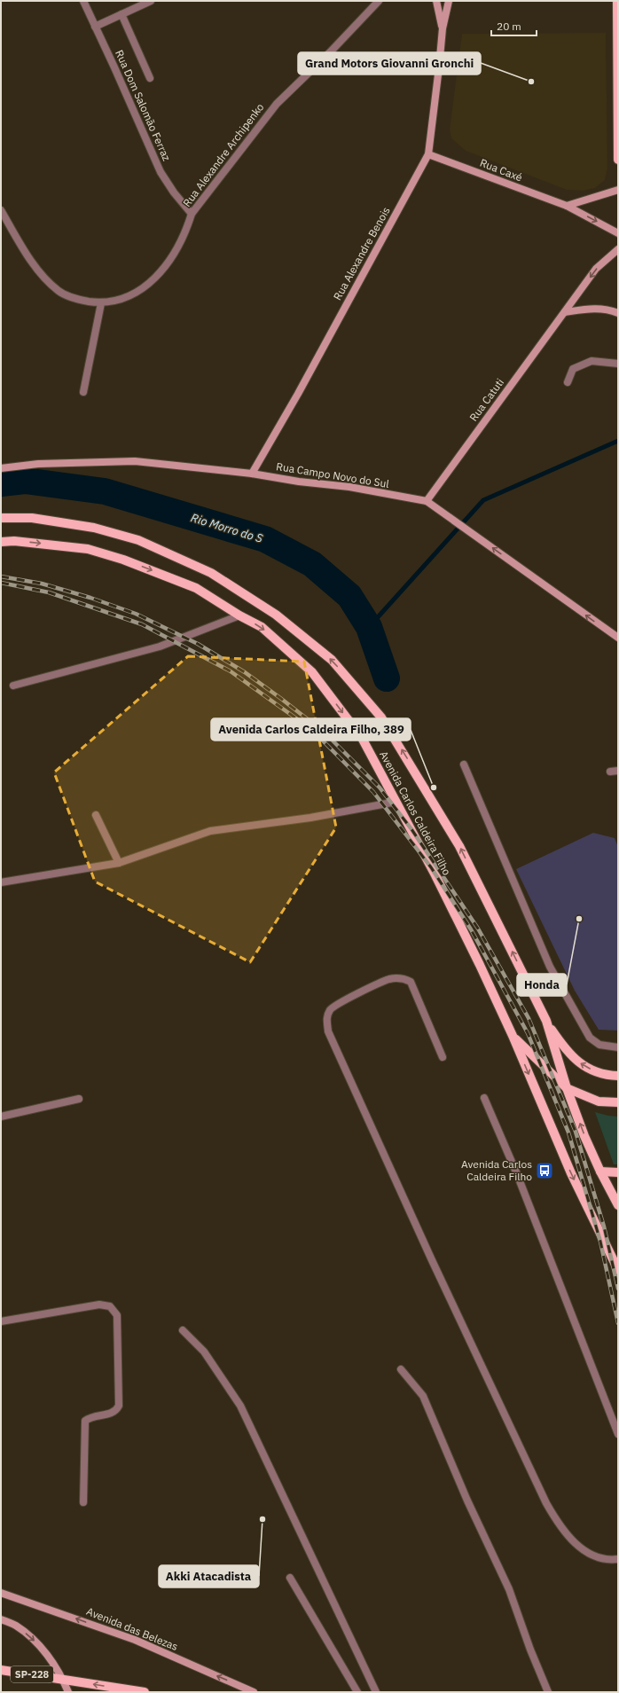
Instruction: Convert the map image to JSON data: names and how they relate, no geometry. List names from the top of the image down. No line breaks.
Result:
{"streets":{"main road":["Avenida Carlos Caldeira Filho","SP-228"],"street":["Rua Dom Salomão Ferraz","Rua Alexandre Archipenko","Rua Caxé","Rua Alexandre Benois","Rua Catuti","Rua Campo Novo do Sul","Avenida das Belezas"]},"crossings":[["Rua Dom Salomão Ferraz","Rua Alexandre Archipenko"],["Rua Caxé","Rua Alexandre Benois"],["Rua Alexandre Benois","Rua Campo Novo do Sul"],["Rua Catuti","Rua Campo Novo do Sul"]],"one_way":["Rua Campo Novo do Sul","Avenida das Belezas"],"water":["Rio Morro do S"],"places":{"other":["Grand Motors Giovanni Gronchi","Avenida Carlos Caldeira Filho, 389","Honda","Akki Atacadista"],"bus stop":["Avenida Carlos Caldeira Filho"]},"scale_bar":"20 m"}
